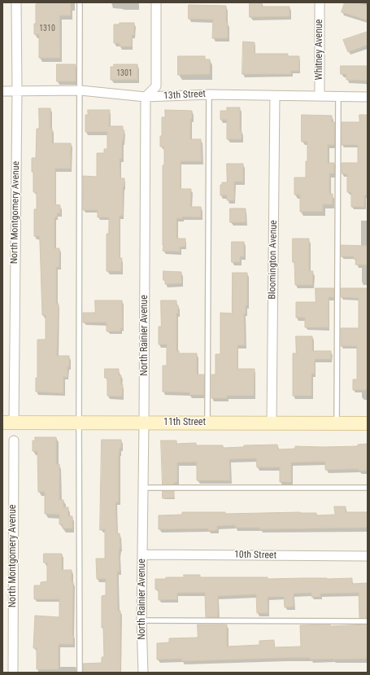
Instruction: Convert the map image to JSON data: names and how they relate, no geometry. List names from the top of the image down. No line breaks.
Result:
{"streets":{"main road":["11th Street"],"street":["Whitney Avenue","13th Street","North Montgomery Avenue","Bloomington Avenue","North Rainier Avenue","10th Street"]},"crossings":[["Whitney Avenue","13th Street"],["13th Street","North Montgomery Avenue"],["13th Street","Bloomington Avenue"],["13th Street","North Rainier Avenue"],["North Montgomery Avenue","11th Street"],["Bloomington Avenue","11th Street"],["North Rainier Avenue","11th Street"],["North Rainier Avenue","10th Street"]],"house_numbers":["1310","1301"]}
